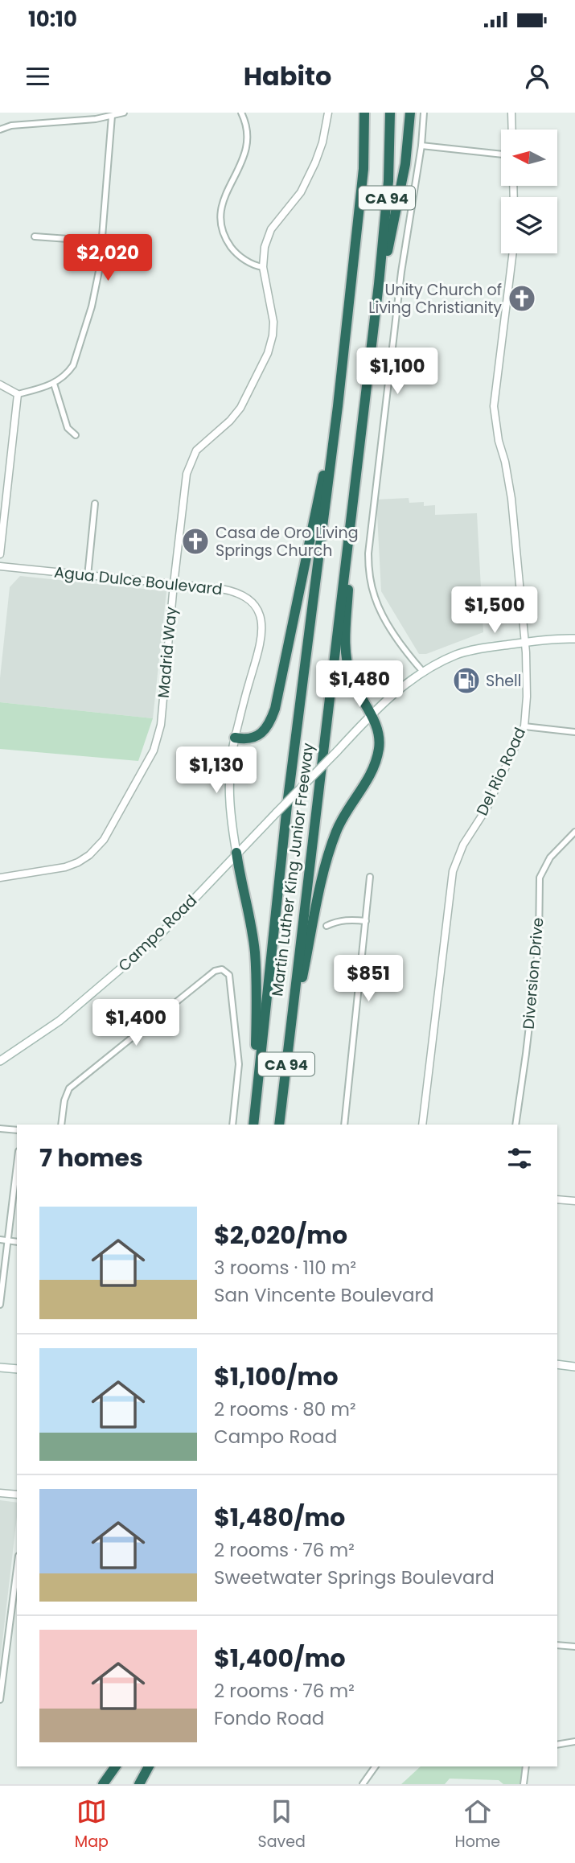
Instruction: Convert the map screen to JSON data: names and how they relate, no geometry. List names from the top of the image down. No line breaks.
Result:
{"streets":{"highway":["CA 94","Martin Luther King Junior Freeway"],"main road":["Agua Dulce Boulevard","Campo Road"],"street":["Madrid Way","Del Rio Road","Diversion Drive"]},"crossings":[["Agua Dulce Boulevard","Madrid Way"],["Agua Dulce Boulevard","Campo Road"],["Del Rio Road","Campo Road"]],"places":{"church":["Unity Church of Living Christianity","Casa de Oro Living Springs Church"],"fuel station":["Shell"]},"north":"left","page":{"status":"10:10","header":"Habito","price":["$2,020","$1,100","$1,500","$1,480","$1,130","$851","$1,400"],"heading":"7 homes","list":[{"name":"$2,020/mo","note":"3 rooms · 110 m² · San Vincente Boulevard"},{"name":"$1,100/mo","note":"2 rooms · 80 m² · Campo Road"},{"name":"$1,480/mo","note":"2 rooms · 76 m² · Sweetwater Springs Boulevard"},{"name":"$1,400/mo","note":"2 rooms · 76 m² · Fondo Road"}],"tabs":["Map","Saved","Home"]}}
